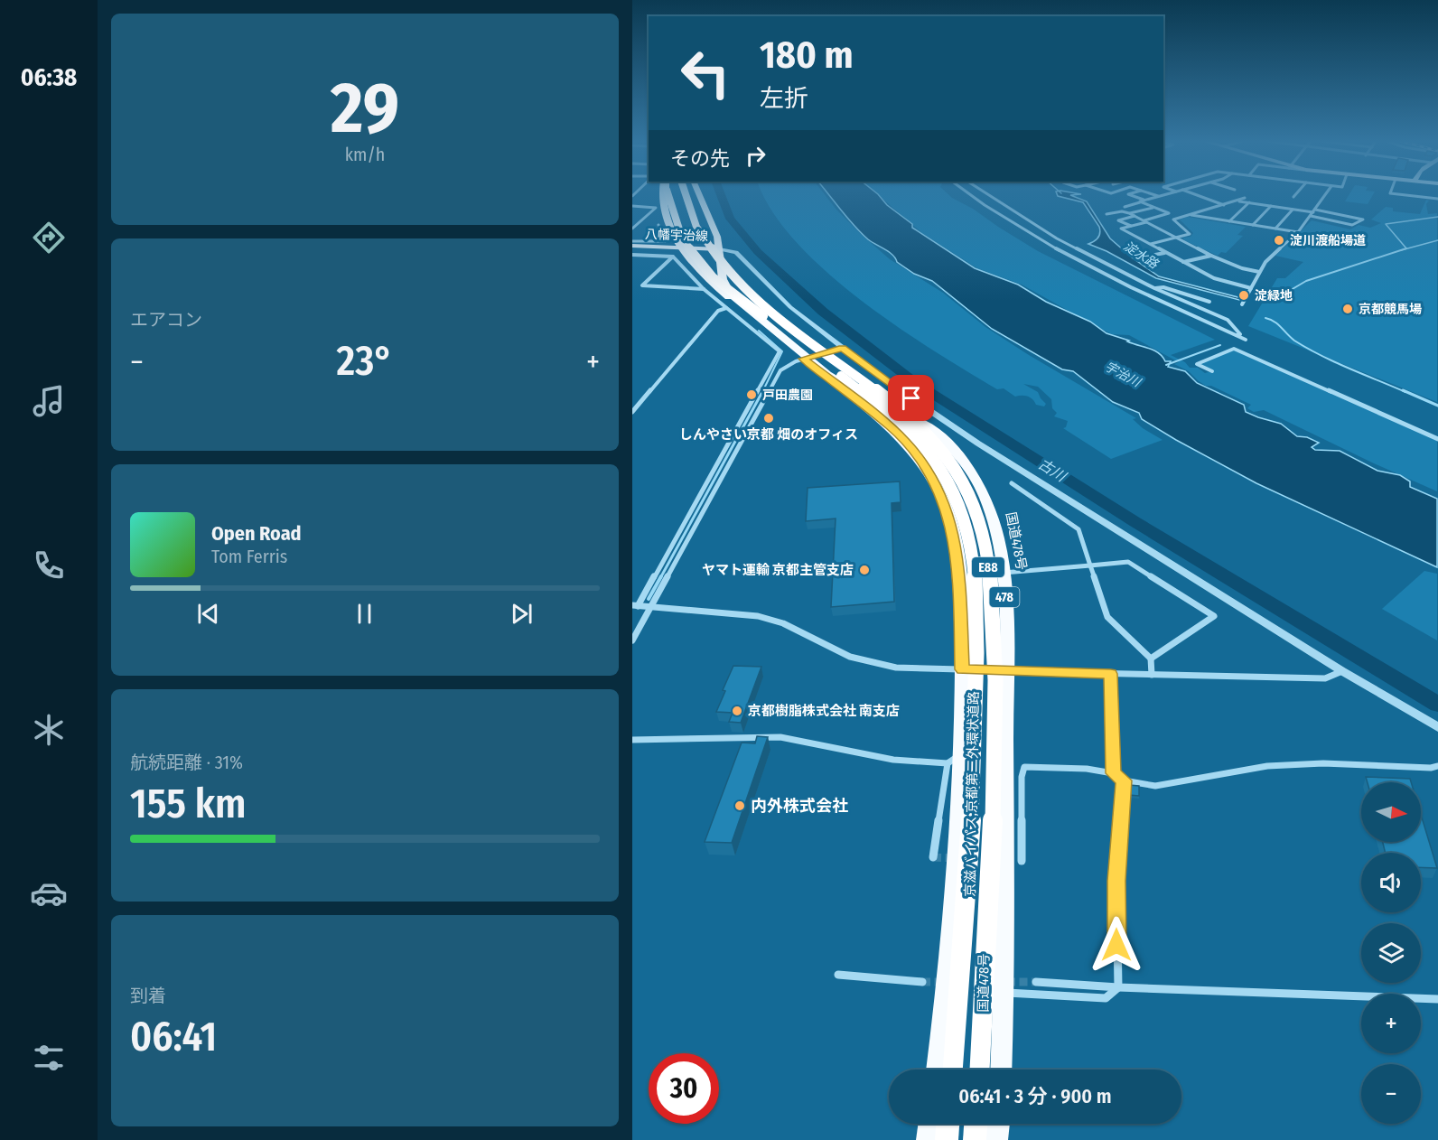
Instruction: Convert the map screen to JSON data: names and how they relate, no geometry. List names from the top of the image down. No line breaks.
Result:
{"streets":{"highway":["国道478号","E88","478","京滋バイパス;京都第二外環状道路"],"main road":["八幡宇治線"]},"crossings":[["八幡宇治線","国道478号"],["八幡宇治線","京滋バイパス;京都第二外環状道路"],["国道478号","京滋バイパス;京都第二外環状道路"]],"water":["淀水路","宇治川","古川"],"places":["淀川渡船場道","淀緑地","京都競馬場","戸田農園","しんやさい京都 畑のオフィス","ヤマト運輸 京都主管支店","京都樹脂株式会社 南支店","内外株式会社"],"north":"right","page":{"tabs":"06:38","tile":[["29","km/h"],"エアコン",["航続距離 · 31%","155 km"],["到着","06:41"]],"turn":["180 m","左折"],"then":"その先","heat":["−","23°","+"],"song":["Open Road","Tom Ferris"],"map_buttons":["+","−"],"limit":"30","trip":"06:41 · 3 分 · 900 m"}}
